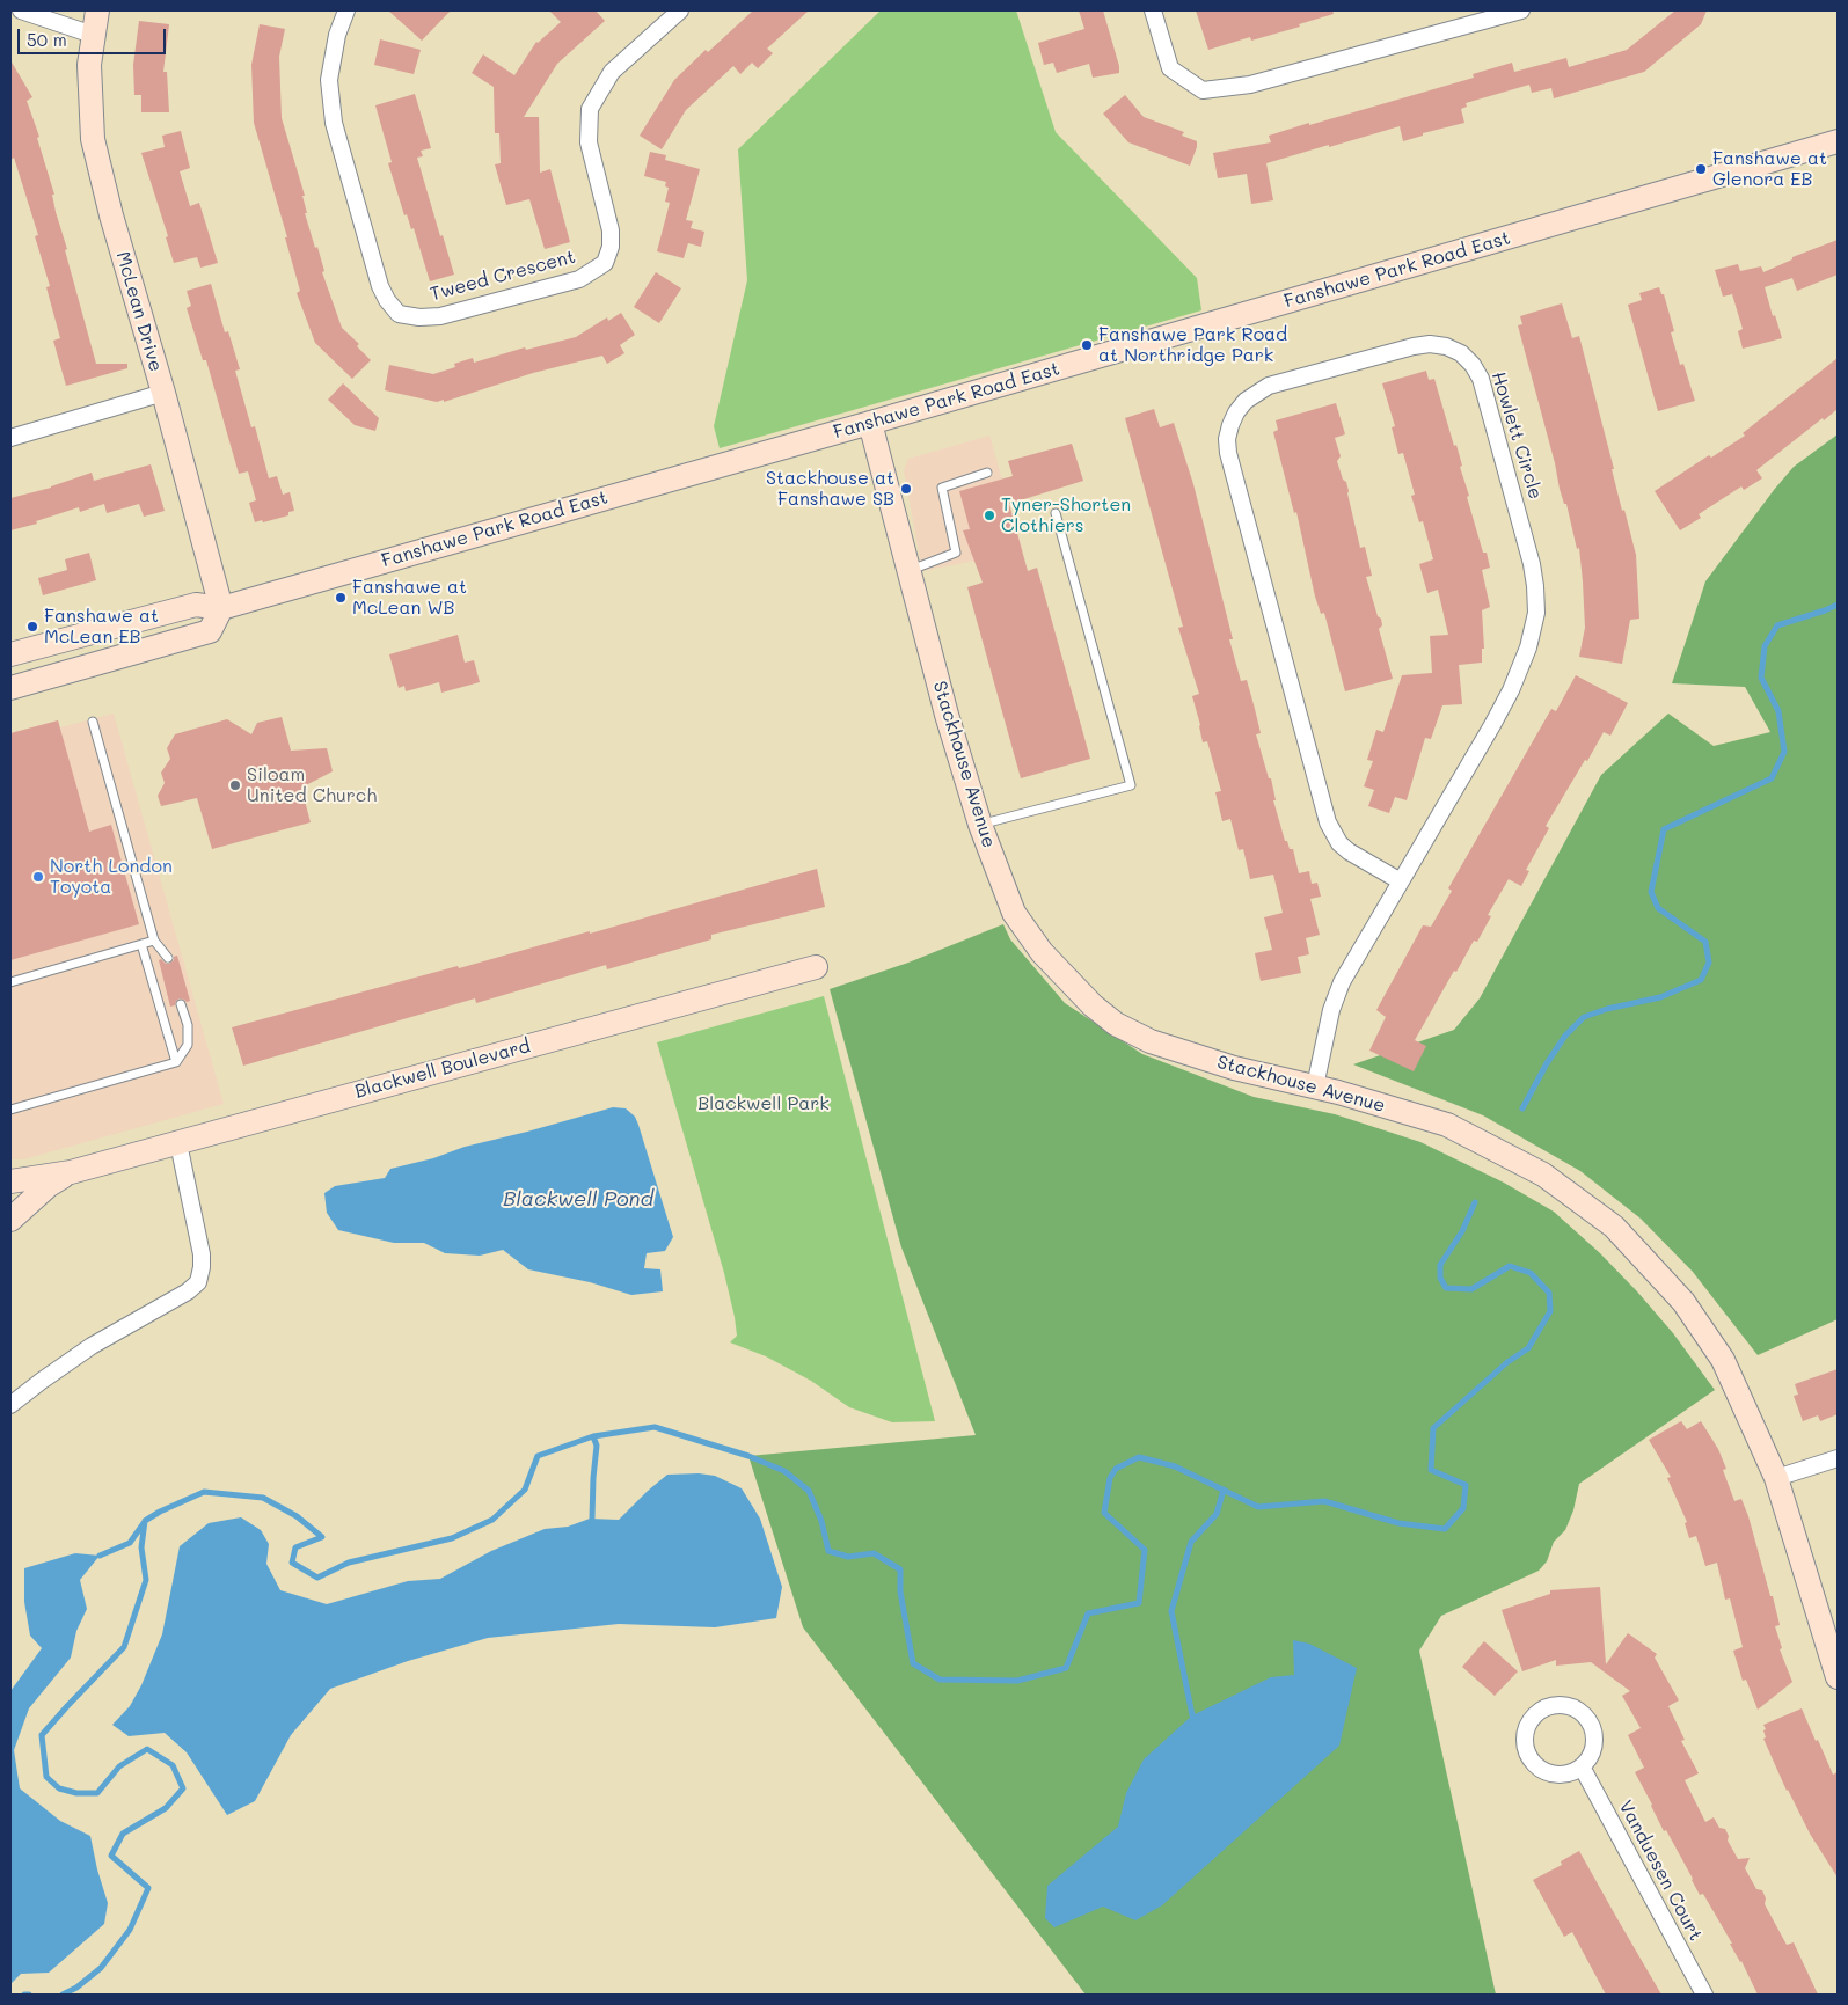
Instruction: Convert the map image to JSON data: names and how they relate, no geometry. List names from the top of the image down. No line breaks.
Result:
{"streets":{"street":["Fanshawe Park Road East","Tweed Crescent","McLean Drive","Howlett Circle","Stackhouse Avenue","Blackwell Boulevard","Vanduesen Court"]},"crossings":[["Fanshawe Park Road East","McLean Drive"],["Fanshawe Park Road East","Stackhouse Avenue"],["Howlett Circle","Stackhouse Avenue"]],"water":["Blackwell Pond"],"parks":["Blackwell Park"],"places":["Fanshawe at Glenora EB","Fanshawe Park Road at Northridge Park","Stackhouse at Fanshawe SB","Tyner-Shorten Clothiers","Fanshawe at McLean WB","Fanshawe at McLean EB","Siloam United Church","North London Toyota"],"scale_bar":"50 m"}
